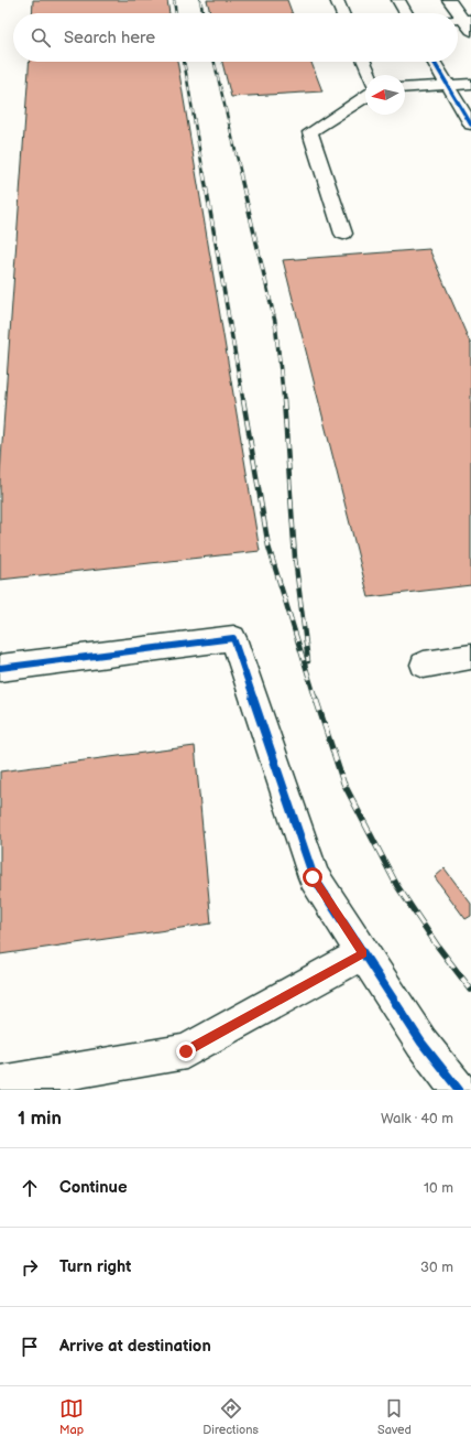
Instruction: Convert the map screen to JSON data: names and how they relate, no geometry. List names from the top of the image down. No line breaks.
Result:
{"north":"left","page":{"search":"Search here","heading":["1 min","Walk · 40 m"],"list":[["Continue","10 m"],["Turn right","30 m"],"Arrive at destination"],"nav":["Map","Directions","Saved"]}}
